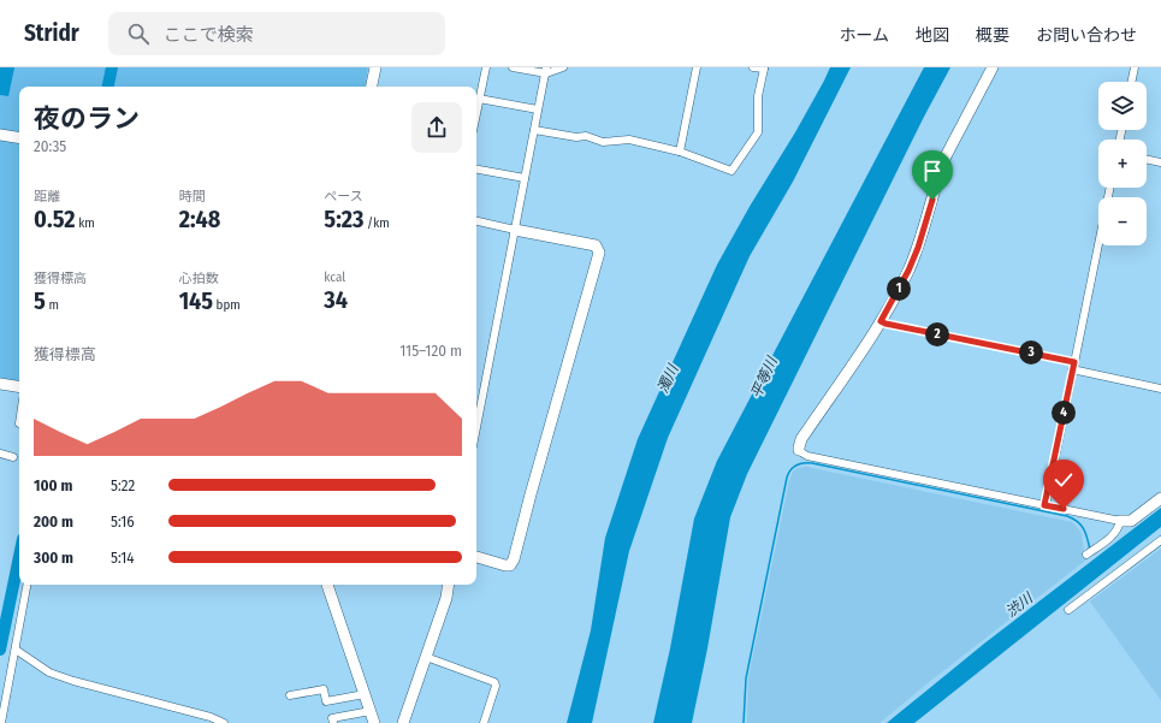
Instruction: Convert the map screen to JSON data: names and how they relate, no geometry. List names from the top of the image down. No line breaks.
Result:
{"water":["平等川","濁川","渋川"],"page":{"header":"Stridr","search":"ここで検索","nav":["ホーム","地図","概要","お問い合わせ"],"map_buttons":["+","−"],"heading":["夜のラン","20:35"],"stats":[["距離","0.52 km"],["時間","2:48"],["ペース","5:23 /km"],["獲得標高","5 m"],["心拍数","145 bpm"],["kcal","34"]],"pins":["1","2","3","4"],"chart":["獲得標高","115–120 m"],"list":[{"name":"100 m","note":"5:22"},{"name":"200 m","note":"5:16"},{"name":"300 m","note":"5:14"}]}}
